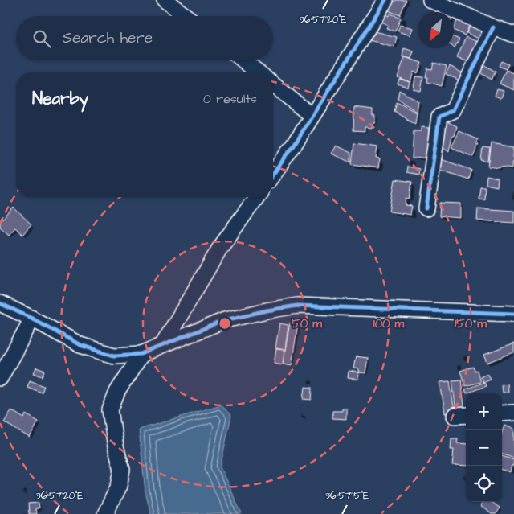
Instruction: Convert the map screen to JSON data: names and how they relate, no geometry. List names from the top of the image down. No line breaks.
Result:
{"north":"bottom left","page":{"search":"Search here","heading":["Nearby","0 results"],"map_buttons":["+","−"]},"coordinates":["36°57'20\"E","36°57'15\"E"],"rings":["50 m","100 m","150 m"]}
